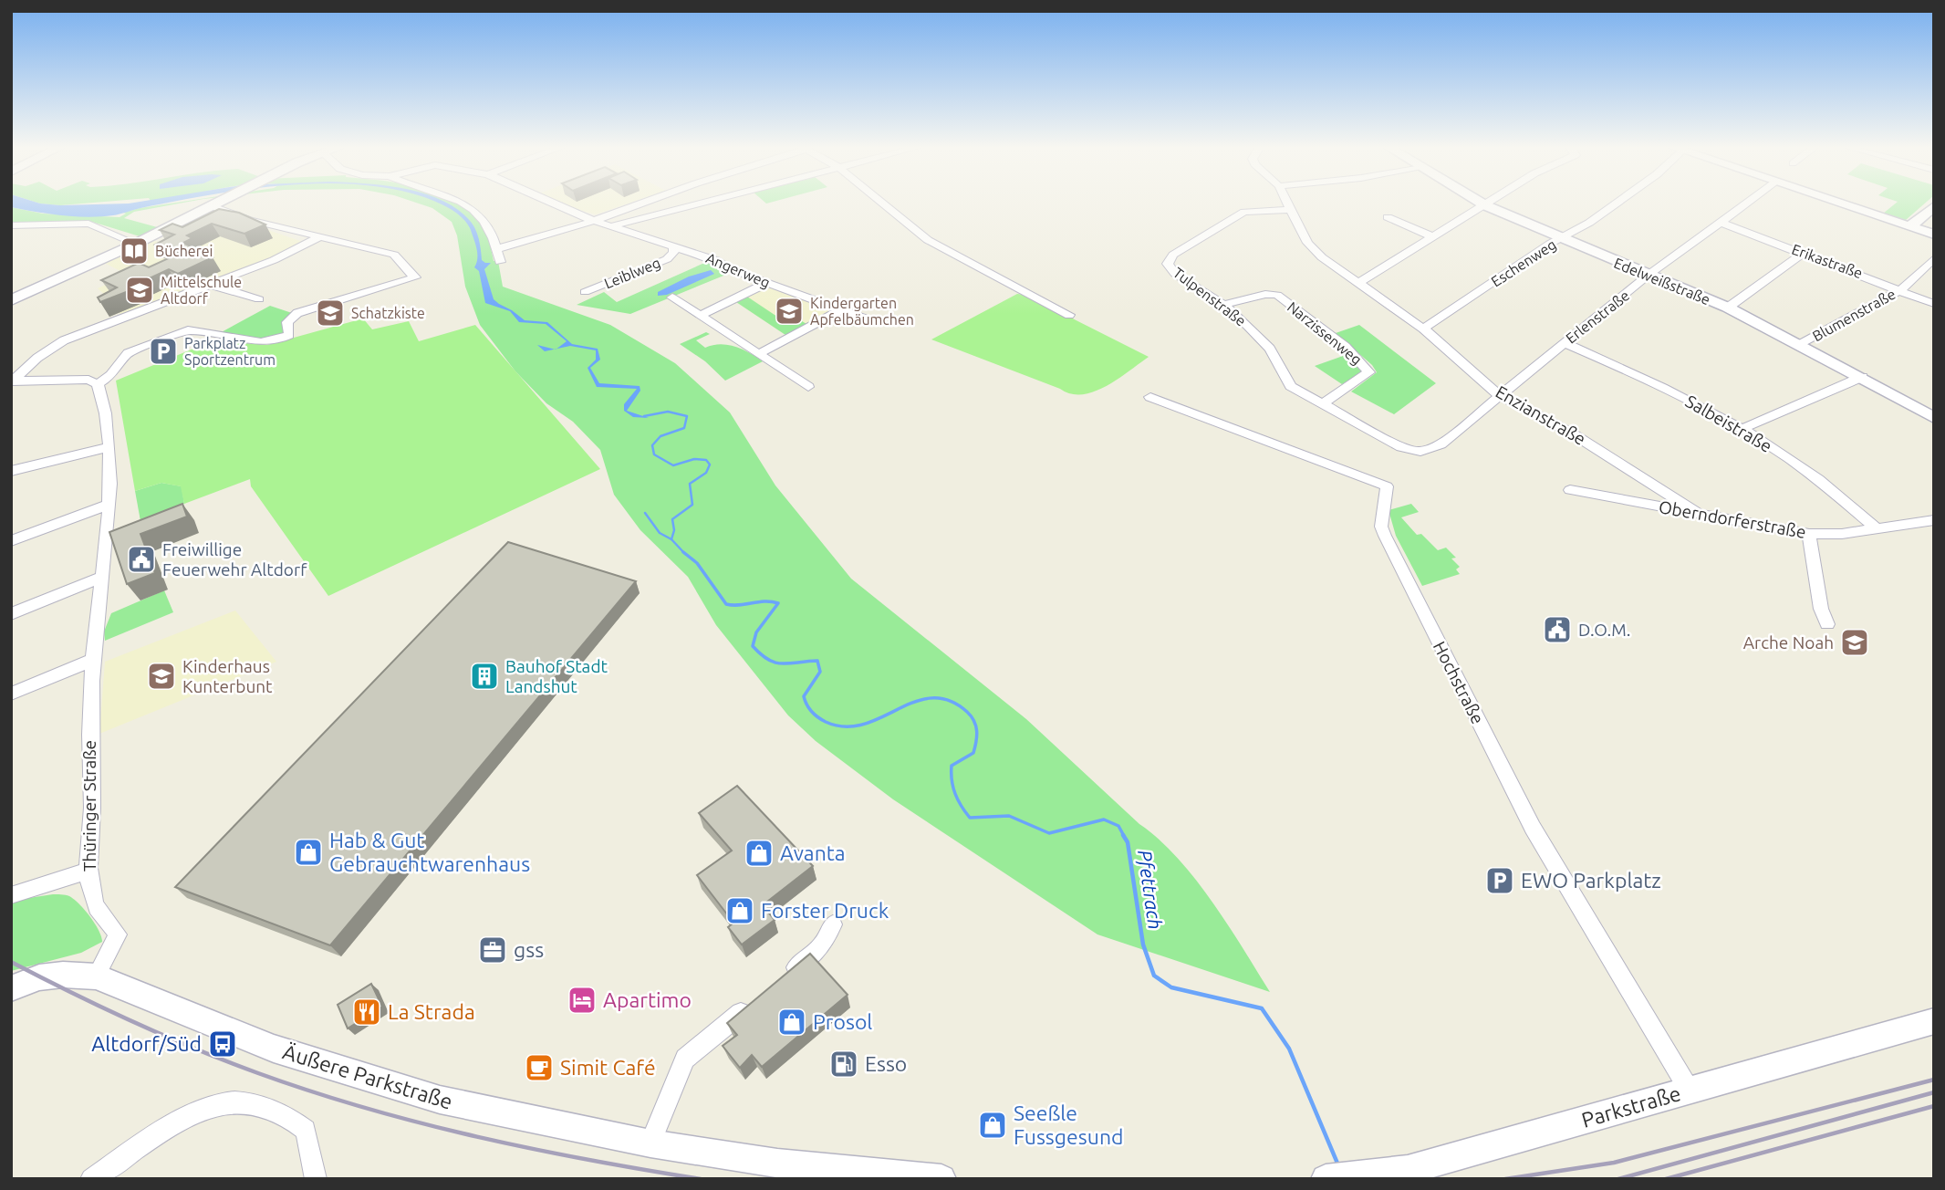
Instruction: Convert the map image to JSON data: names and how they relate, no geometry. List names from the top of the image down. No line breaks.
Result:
{"streets":{"street":["Erikastraße","Eschenweg","Angerweg","Leiblweg","Edelweißstraße","Tulpenstraße","Blumenstraße","Erlenstraße","Narzissenweg","Enzianstraße","Salbeistraße","Oberndorferstraße","Hochstraße","Thüringer Straße","Äußere Parkstraße","Parkstraße"]},"crossings":[["Erikastraße","Blumenstraße"],["Erikastraße","Erlenstraße"],["Eschenweg","Edelweißstraße"],["Eschenweg","Enzianstraße"],["Angerweg","Leiblweg"],["Edelweißstraße","Blumenstraße"],["Edelweißstraße","Erlenstraße"],["Tulpenstraße","Erlenstraße"],["Tulpenstraße","Narzissenweg"],["Tulpenstraße","Enzianstraße"],["Erlenstraße","Enzianstraße"],["Erlenstraße","Salbeistraße"],["Enzianstraße","Oberndorferstraße"],["Salbeistraße","Oberndorferstraße"],["Hochstraße","Parkstraße"],["Thüringer Straße","Äußere Parkstraße"]],"water":["Pfettrach"],"places":{"library":["Bücherei"],"school or university":["Mittelschule Altdorf","Kindergarten Apfelbäumchen","Schatzkiste","Arche Noah","Kinderhaus Kunterbunt"],"parking":["Parkplatz Sportzentrum","EWO Parkplatz"],"public building":["Freiwillige Feuerwehr Altdorf","D.O.M."],"building":["Bauhof Stadt Landshut"],"shop":["Hab & Gut Gebrauchtwarenhaus","Avanta","Forster Druck","Prosol","Seeßle Fussgesund"],"office":["gss"],"hotel":["Apartimo"],"restaurant":["La Strada"],"bus stop":["Altdorf/Süd"],"fuel station":["Esso"],"cafe":["Simit Café"]}}
